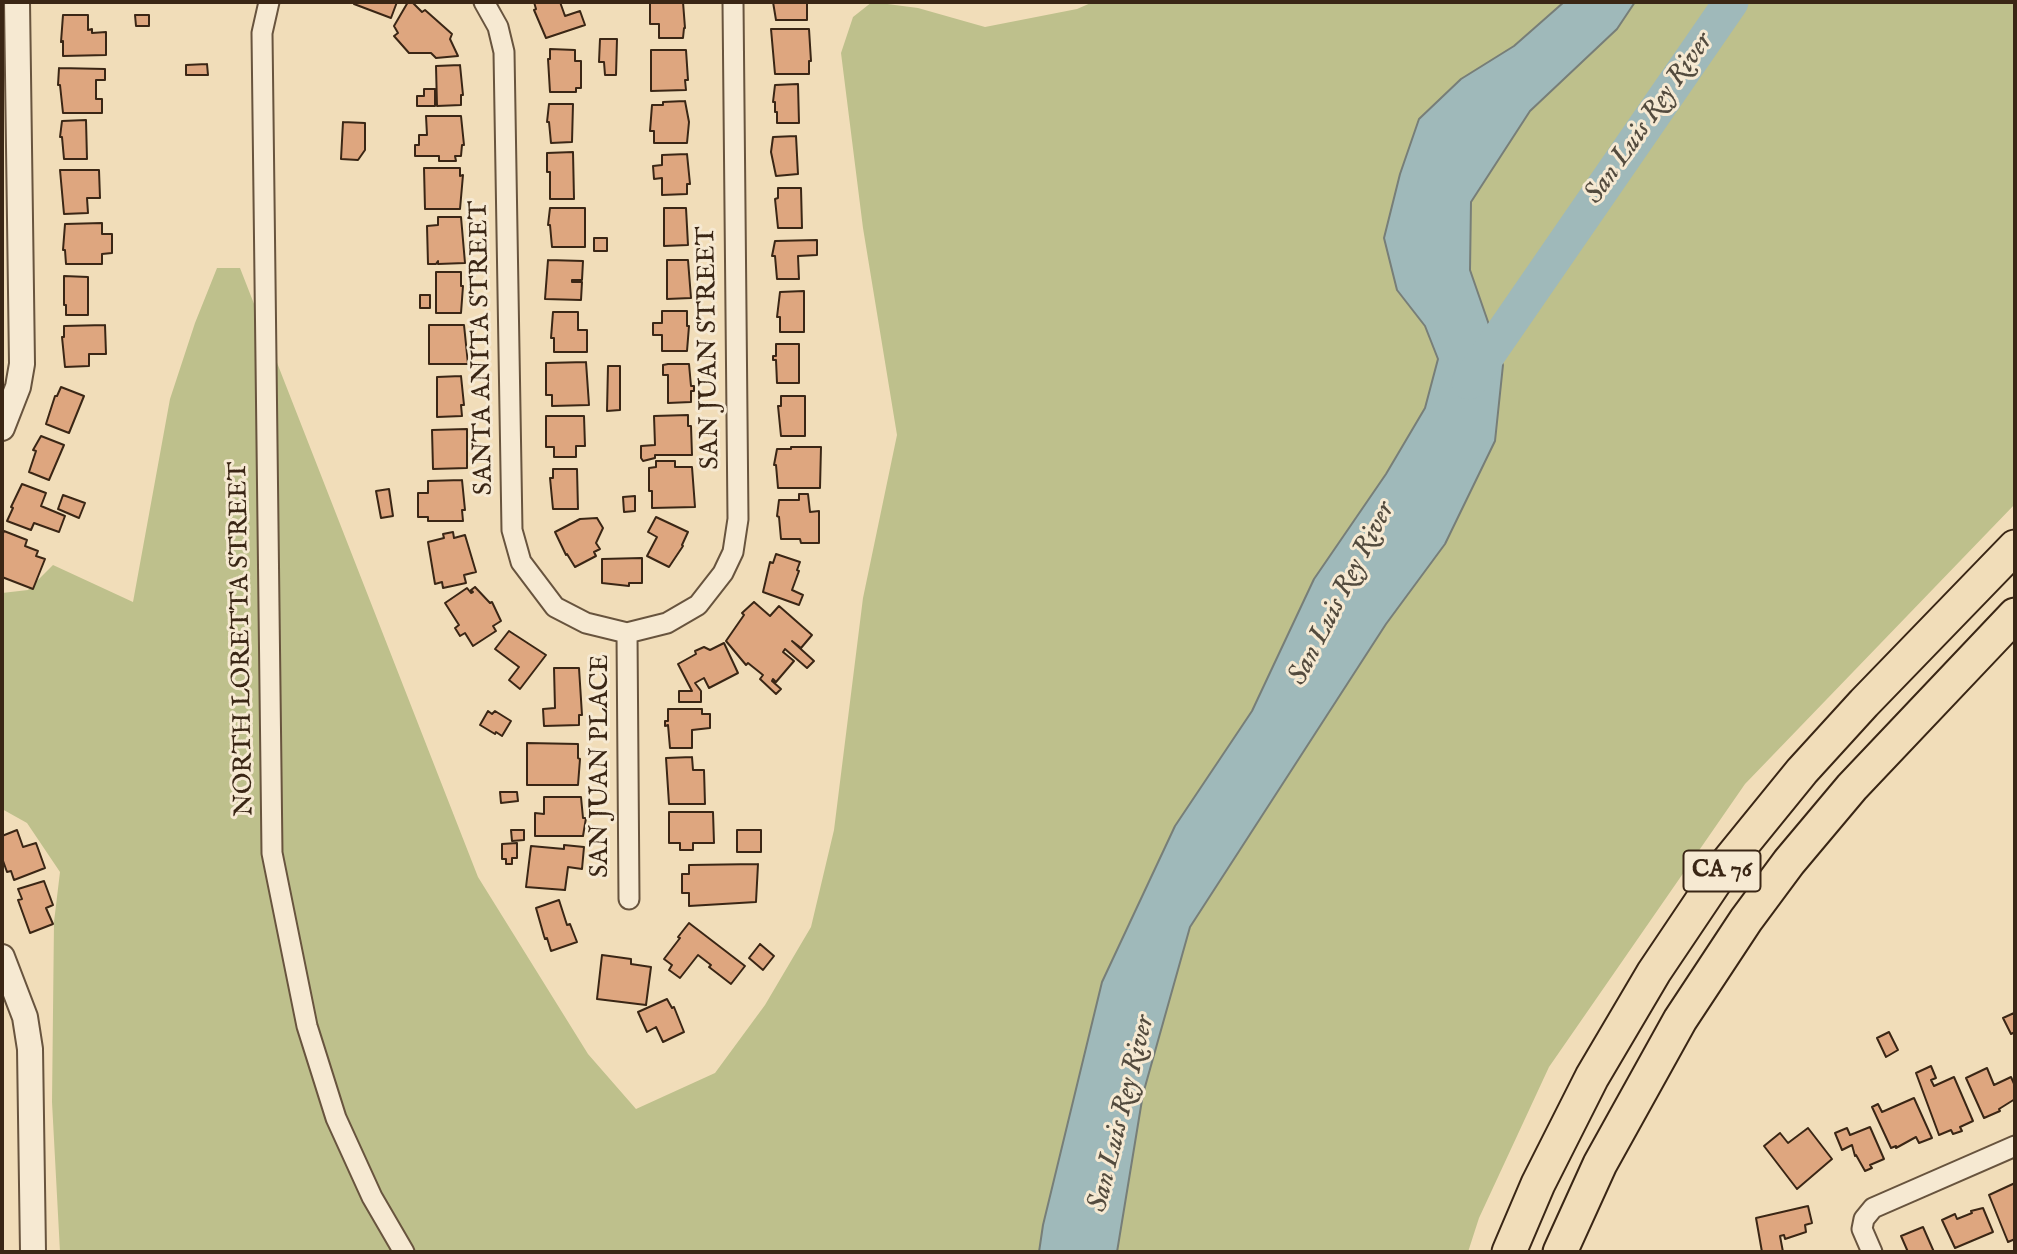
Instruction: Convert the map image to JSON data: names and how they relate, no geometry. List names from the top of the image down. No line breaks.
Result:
{"streets":{"highway":["CA 76"],"street":["SANTA ANITA STREET","SAN JUAN STREET","NORTH LORETTA STREET","SAN JUAN PLACE"]},"crossings":[["SANTA ANITA STREET","SAN JUAN STREET"],["SANTA ANITA STREET","SAN JUAN PLACE"],["SAN JUAN STREET","SAN JUAN PLACE"]],"water":["San Luis Rey River"]}
